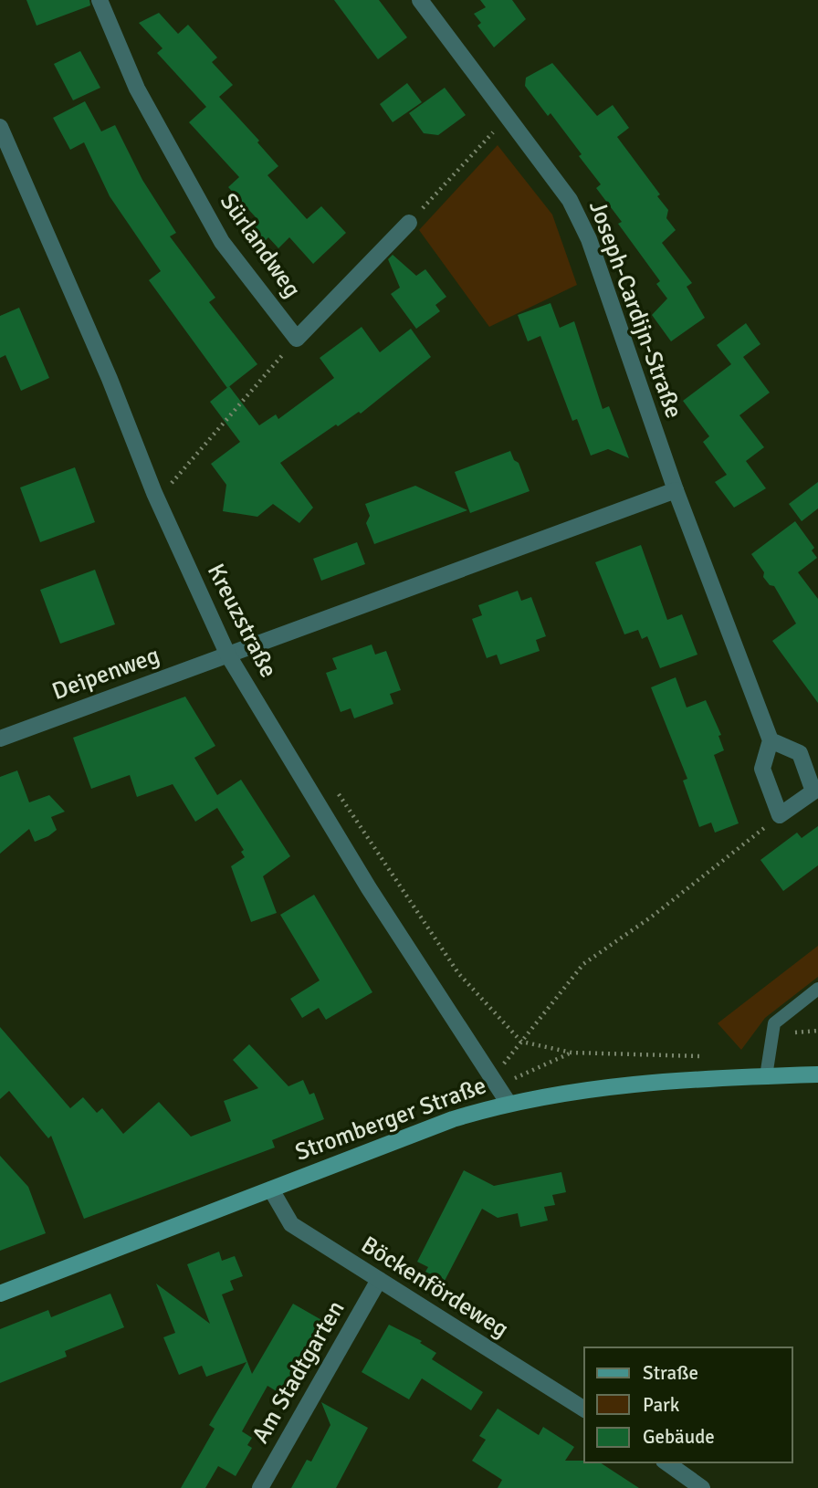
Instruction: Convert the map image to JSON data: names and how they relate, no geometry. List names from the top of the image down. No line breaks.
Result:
{"streets":{"main road":["Stromberger Straße"],"street":["Sürlandweg","Joseph-Cardijn-Straße","Kreuzstraße","Deipenweg","Böckenfördeweg","Am Stadtgarten"]},"crossings":[["Kreuzstraße","Deipenweg"],["Kreuzstraße","Stromberger Straße"],["Stromberger Straße","Böckenfördeweg"],["Böckenfördeweg","Am Stadtgarten"]],"legend":["Straße","Park","Gebäude"]}
